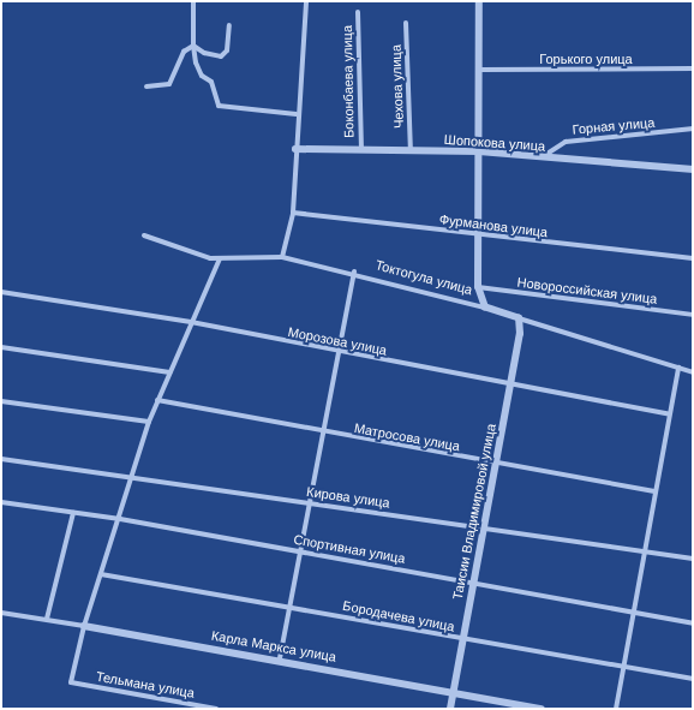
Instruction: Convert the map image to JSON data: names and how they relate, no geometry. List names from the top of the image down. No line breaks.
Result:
{"streets":{"street":["Горького улица","Боконбаева улица","Чехова улица","Горная улица","Шопокова улица","Фурманова улица","Токтогула улица","Новороссийская улица","Морозова улица","Матросова улица","Кирова улица","Таисии Владимировой улица","Спортивная улица","Бородачева улица","Карла Маркса улица","Тельмана улица"]},"crossings":[["Боконбаева улица","Шопокова улица"],["Чехова улица","Шопокова улица"],["Горная улица","Шопокова улица"],["Токтогула улица","Таисии Владимировой улица"],["Морозова улица","Таисии Владимировой улица"],["Матросова улица","Таисии Владимировой улица"],["Кирова улица","Таисии Владимировой улица"],["Таисии Владимировой улица","Спортивная улица"],["Таисии Владимировой улица","Бородачева улица"],["Таисии Владимировой улица","Карла Маркса улица"],["Карла Маркса улица","Тельмана улица"]]}
